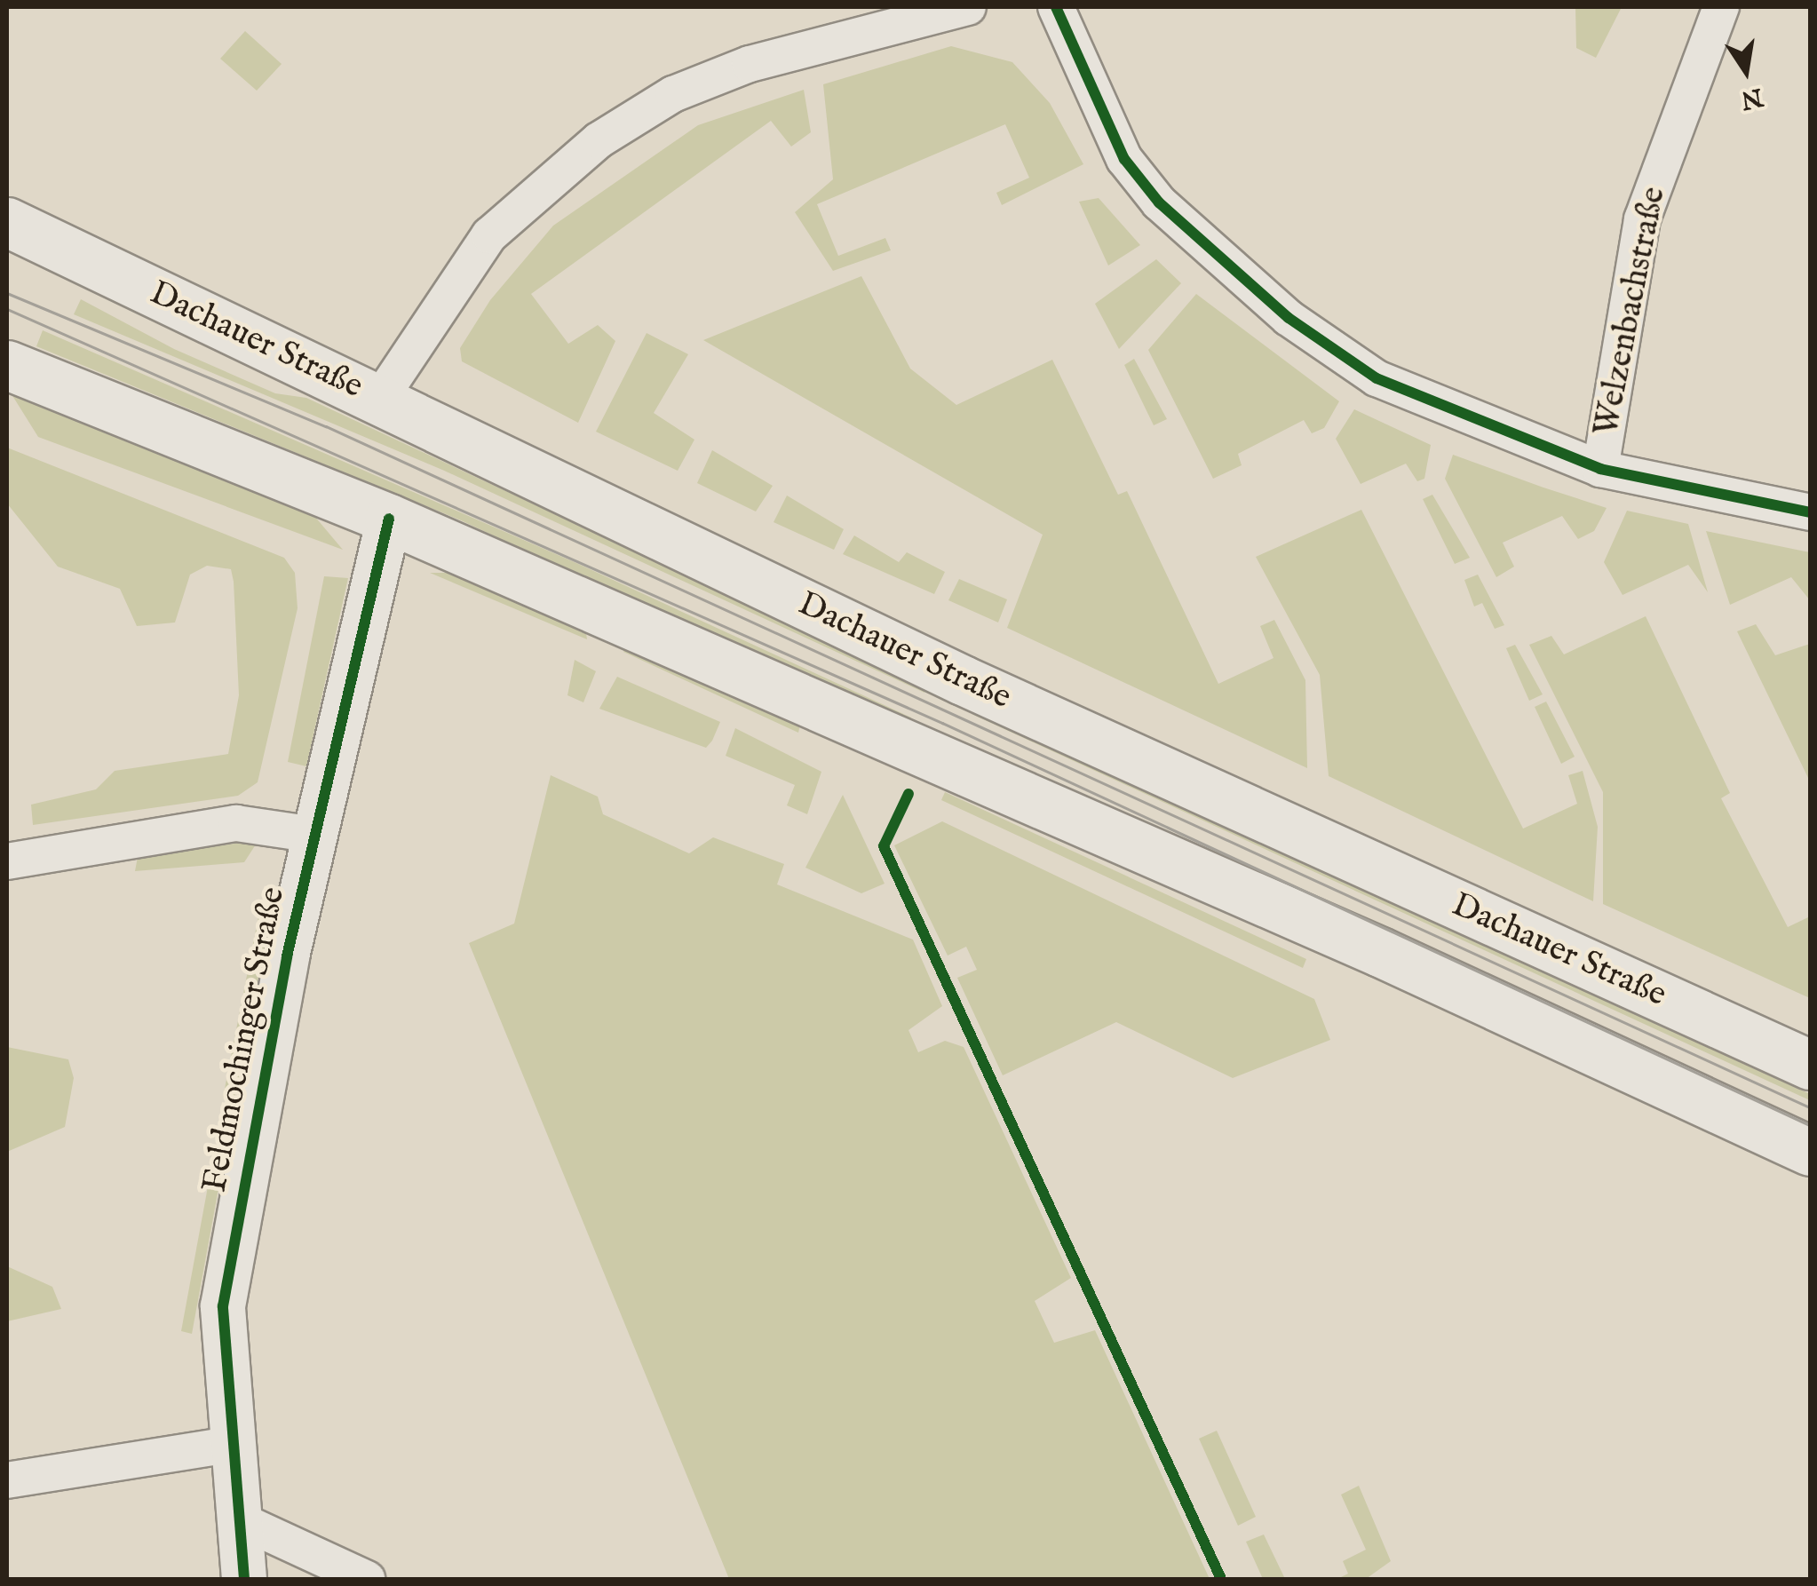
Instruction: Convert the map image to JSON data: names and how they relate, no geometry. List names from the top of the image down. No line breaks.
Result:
{"streets":{"main road":["Dachauer Straße"],"street":["Welzenbachstraße","Feldmochinger Straße"]},"north":"bottom"}
